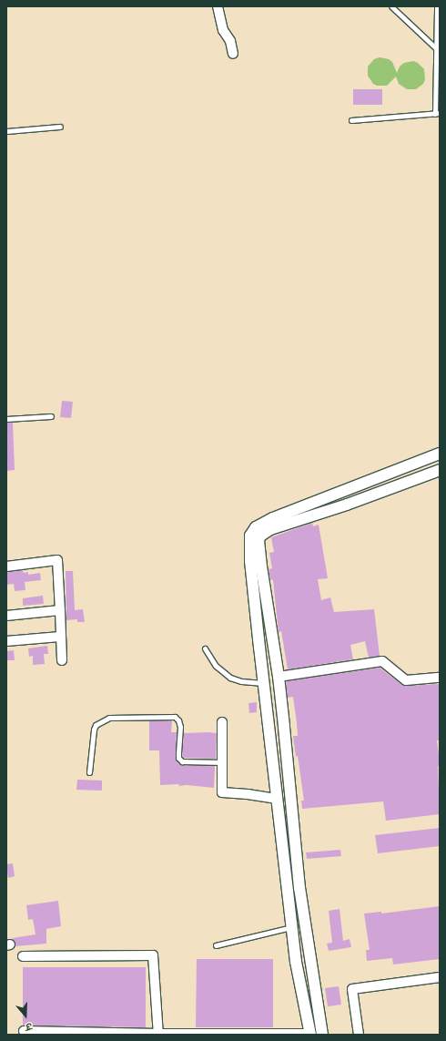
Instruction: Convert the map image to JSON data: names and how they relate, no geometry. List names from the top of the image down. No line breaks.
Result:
{"north":"bottom"}
